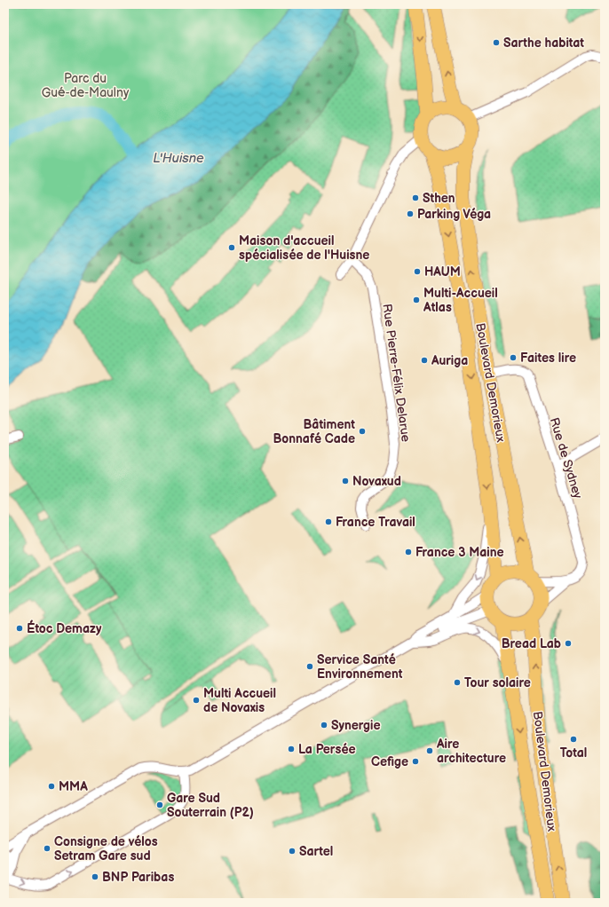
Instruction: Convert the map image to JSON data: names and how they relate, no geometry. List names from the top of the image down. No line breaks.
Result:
{"streets":{"main road":["Boulevard Demorieux"],"street":["Rue Pierre-Félix Delarue","Rue de Sydney"]},"crossings":[["Boulevard Demorieux","Rue de Sydney"]],"water":["L'Huisne"],"parks":["Parc du Gué-de-Maulny"],"places":["Sarthe habitat","Sthen","Parking Véga","Maison d'accueil spécialisée de l'Huisne","HAUM","Multi-Accueil Atlas","Faites lire","Auriga","Bâtiment Bonnafé Cade","Novaxud","France Travail","France 3 Maine","Étoc Demazy","Bread Lab","Service Santé Environnement","Tour solaire","Multi Accueil de Novaxis","Synergie","Total","La Persée","Aire architecture","Cefige","MMA","Gare Sud Souterrain (P2)","Consigne de vélos Setram Gare sud","Sartel","BNP Paribas"]}
